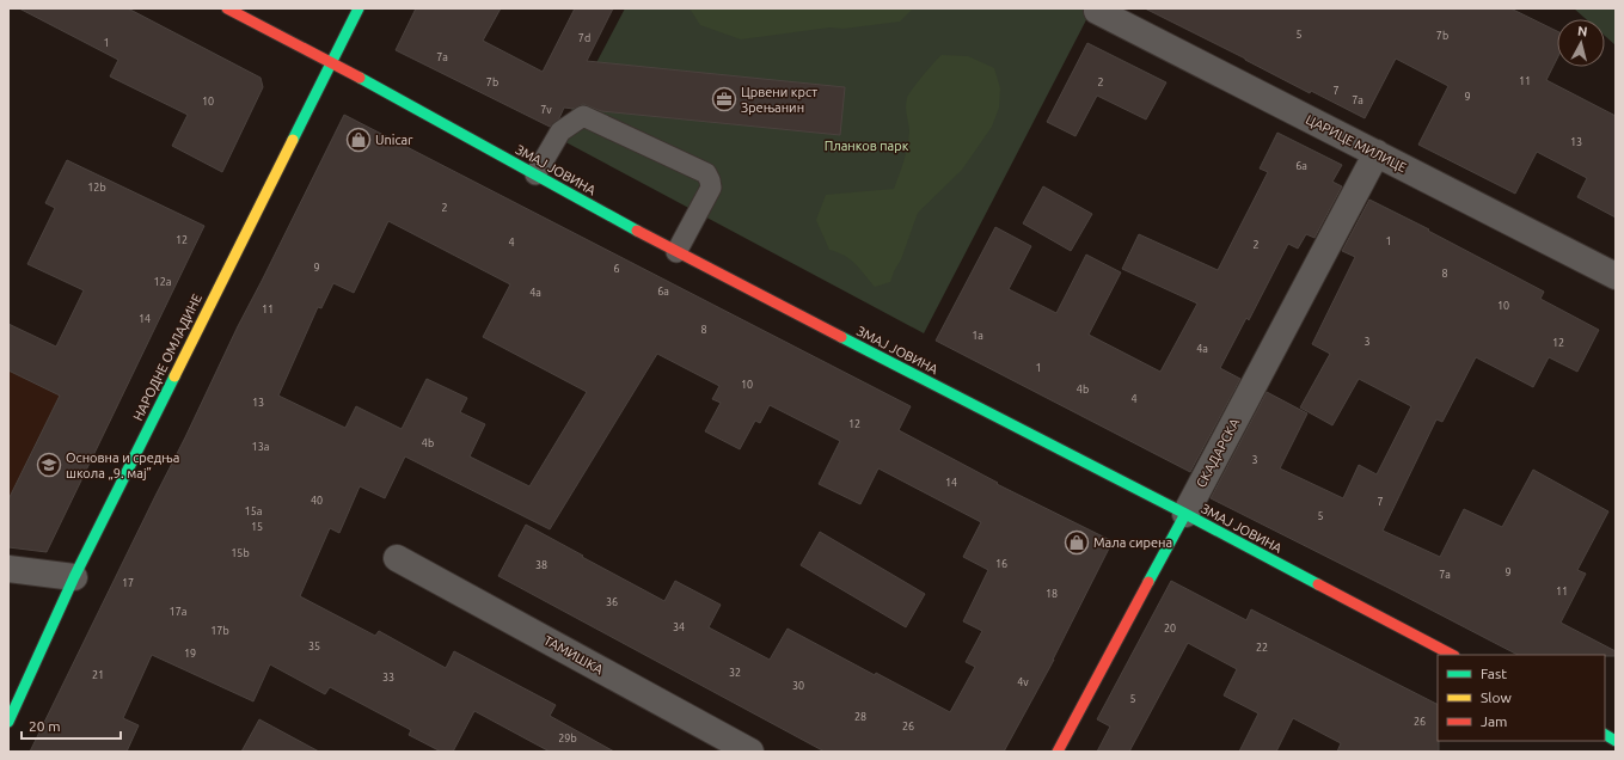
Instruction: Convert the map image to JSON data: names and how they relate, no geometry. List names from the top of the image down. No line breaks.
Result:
{"streets":{"street":["ЦАРИЦЕ МИЛИЦЕ","ЗМАЈ ЈОВИНА","НАРОДНЕ ОМЛАДИНЕ","СКАДАРСКА","ТАМИШКА"]},"crossings":[["ЦАРИЦЕ МИЛИЦЕ","СКАДАРСКА"],["ЗМАЈ ЈОВИНА","НАРОДНЕ ОМЛАДИНЕ"],["ЗМАЈ ЈОВИНА","СКАДАРСКА"]],"parks":["Планков парк"],"places":{"office":["Црвени крст Зрењанин"],"shop":["Unicar","Мала сирена"],"school or university":["Основна и средња школа „9. мај”"]},"house_numbers":["5","7b","7d","1","7a","11","7b","2","7","9","7a","10","7v","13","6a","12b","2","12","1","4","2","9","6","8","12a","6a","4a","10","11","14","8","1a","3","12","4a","1","10","4b","4","13","12","4b","13a","3","14","40","7","15a","5","15","15b","16","38","9","7a","17","11","18","36","17a","34","20","17b","35","22","19","32","21","33","4v","30","5","28","26","26","29b"],"legend":["Fast","Slow","Jam"],"scale_bar":"20 m","north":"top"}
